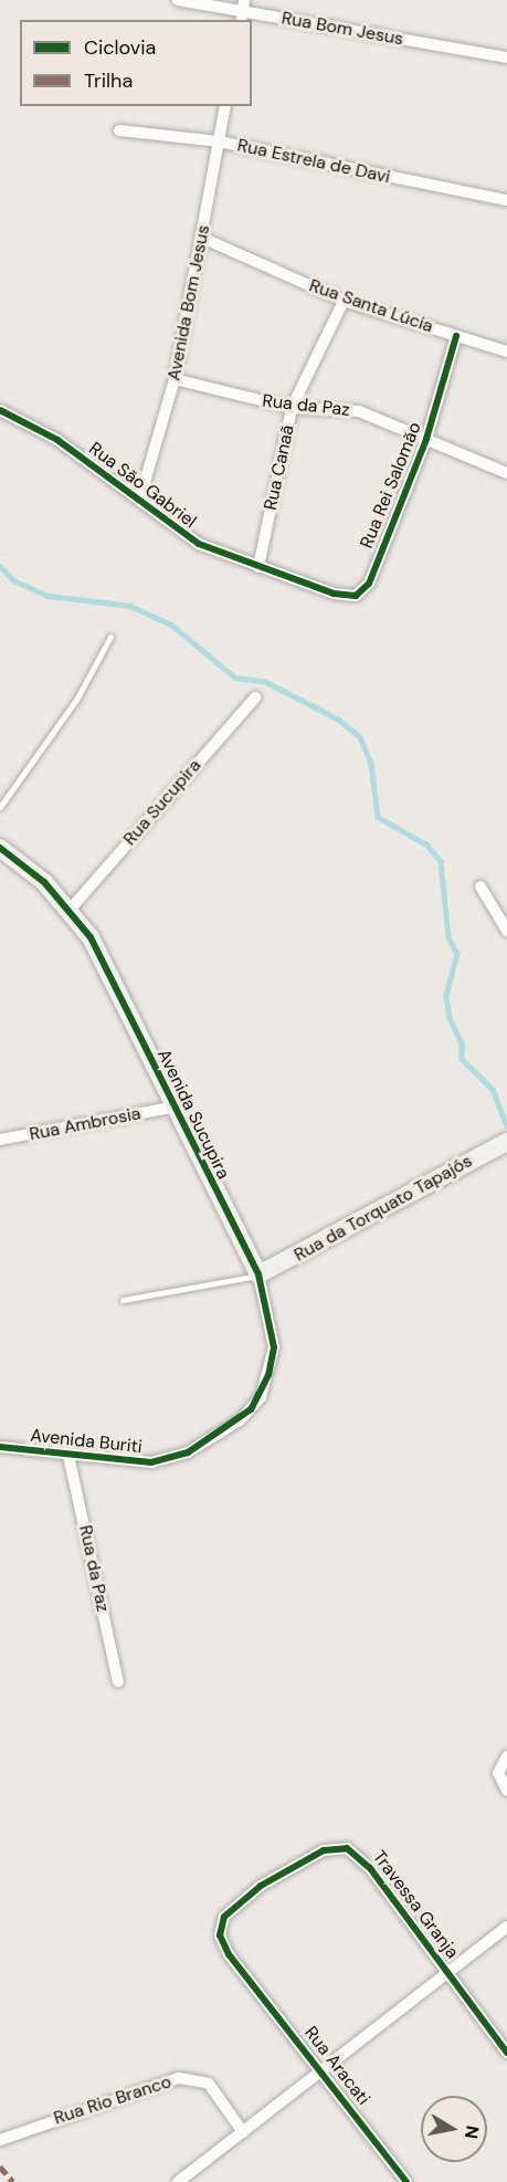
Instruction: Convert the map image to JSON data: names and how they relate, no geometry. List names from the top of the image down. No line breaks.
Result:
{"streets":{"street":["Rua Bom Jesus","Rua Estrela de Davi","Avenida Bom Jesus","Rua Santa Lúcia","Rua da Paz","Rua Canaã","Rua São Gabriel","Rua Rei Salomão","Rua Sucupira","Avenida Sucupira","Rua Ambrosia","Rua da Torquato Tapajós","Avenida Buriti","Travessa Granja","Rua Aracati","Rua Rio Branco"]},"crossings":[["Rua Estrela de Davi","Avenida Bom Jesus"],["Avenida Bom Jesus","Rua Santa Lúcia"],["Avenida Bom Jesus","Rua da Paz"],["Avenida Bom Jesus","Rua São Gabriel"],["Rua Santa Lúcia","Rua Canaã"],["Rua Santa Lúcia","Rua Rei Salomão"],["Rua da Paz","Rua Canaã"],["Rua da Paz","Rua Rei Salomão"],["Rua da Paz","Avenida Buriti"],["Rua Canaã","Rua São Gabriel"],["Rua São Gabriel","Rua Rei Salomão"],["Rua Sucupira","Avenida Sucupira"],["Avenida Sucupira","Rua Ambrosia"],["Avenida Sucupira","Rua da Torquato Tapajós"],["Avenida Sucupira","Avenida Buriti"],["Rua da Torquato Tapajós","Avenida Buriti"],["Travessa Granja","Rua Aracati"]],"legend":["Ciclovia","Trilha"],"north":"right"}
